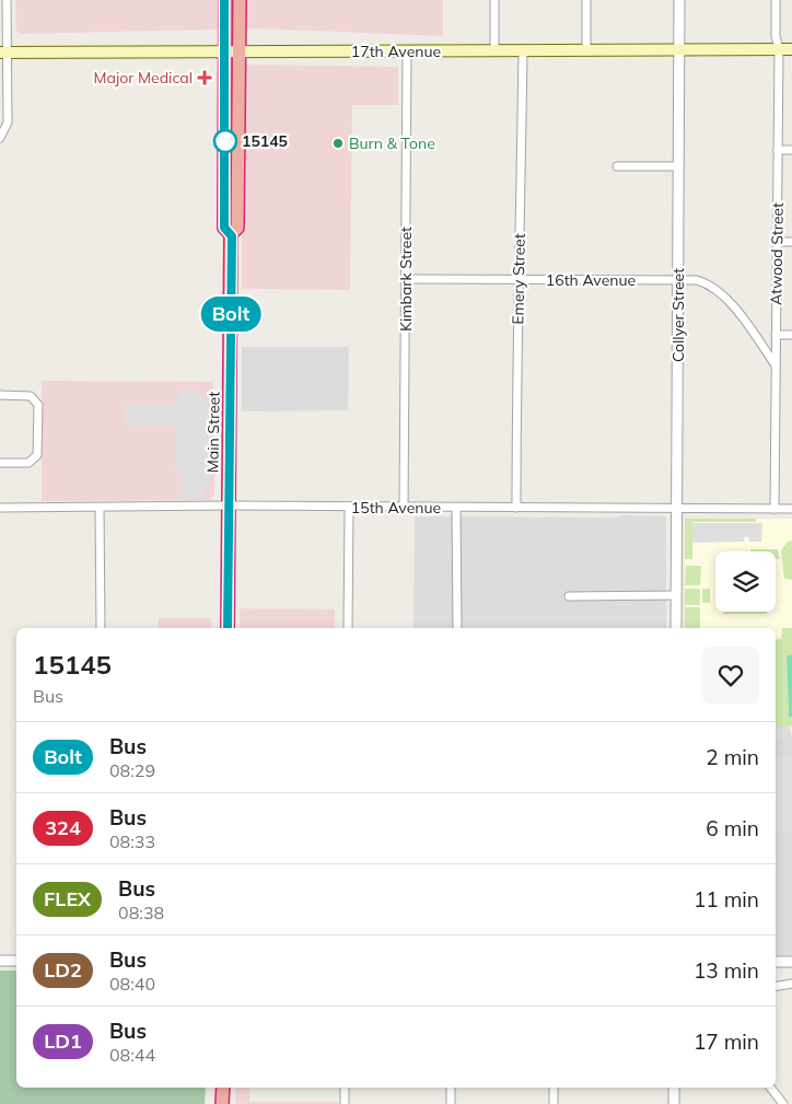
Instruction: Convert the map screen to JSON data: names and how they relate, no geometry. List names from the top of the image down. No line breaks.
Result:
{"streets":{"highway":["Main Street"],"main road":["17th Avenue"],"street":["Atwood Street","Kimbark Street","Emery Street","16th Avenue","Collyer Street","15th Avenue"]},"crossings":[["17th Avenue","Atwood Street"],["17th Avenue","Kimbark Street"],["17th Avenue","Emery Street"],["17th Avenue","Collyer Street"],["17th Avenue","Main Street"],["Atwood Street","16th Avenue"],["Atwood Street","15th Avenue"],["Kimbark Street","16th Avenue"],["Kimbark Street","15th Avenue"],["Emery Street","16th Avenue"],["Emery Street","15th Avenue"],["16th Avenue","Collyer Street"],["Collyer Street","15th Avenue"],["Main Street","15th Avenue"]],"places":{"health":["Major Medical"],"other":["15145","Burn & Tone"]},"lines":["bus line Bolt"],"page":{"on_map":"Bolt","heading":["15145","Bus"],"list":[{"mark":"Bolt","name":"Bus","note":"08:29","value":"2 min"},{"mark":"324","name":"Bus","note":"08:33","value":"6 min"},{"mark":"FLEX","name":"Bus","note":"08:38","value":"11 min"},{"mark":"LD2","name":"Bus","note":"08:40","value":"13 min"},{"mark":"LD1","name":"Bus","note":"08:44","value":"17 min"}]}}
